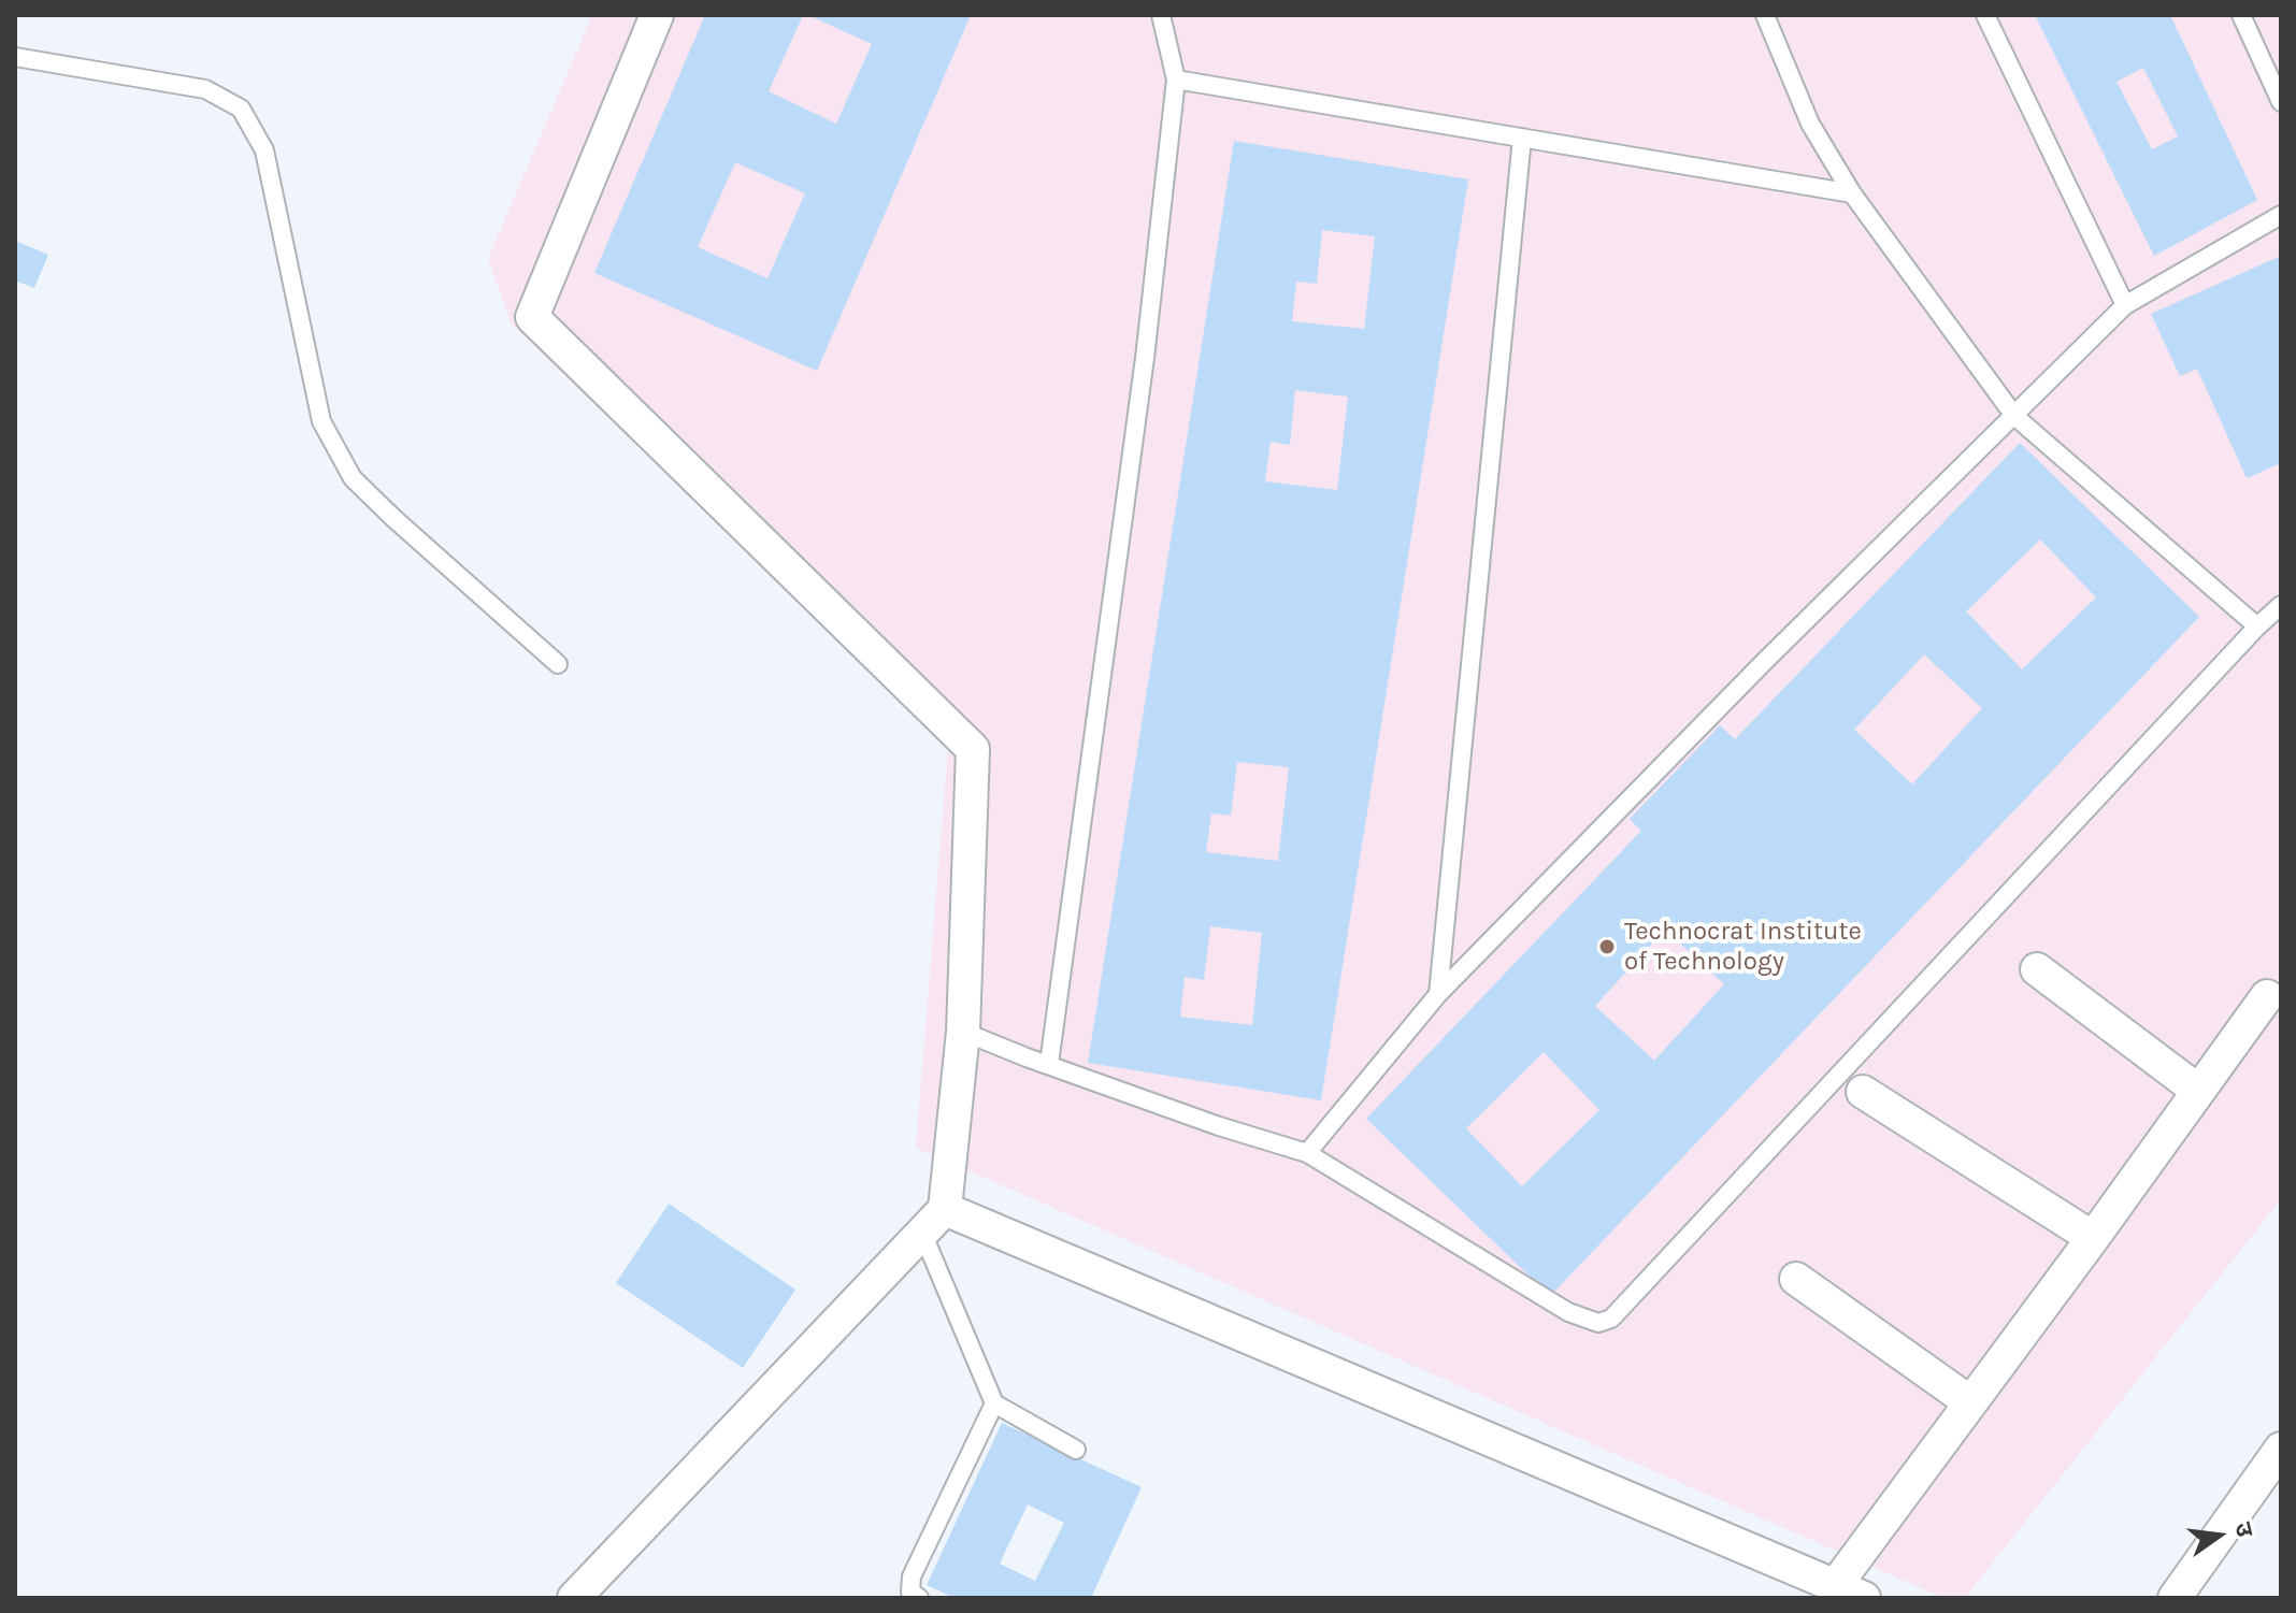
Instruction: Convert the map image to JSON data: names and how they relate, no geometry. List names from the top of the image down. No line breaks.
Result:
{"places":["Technocrat Institute of Technology"],"north":"right"}
